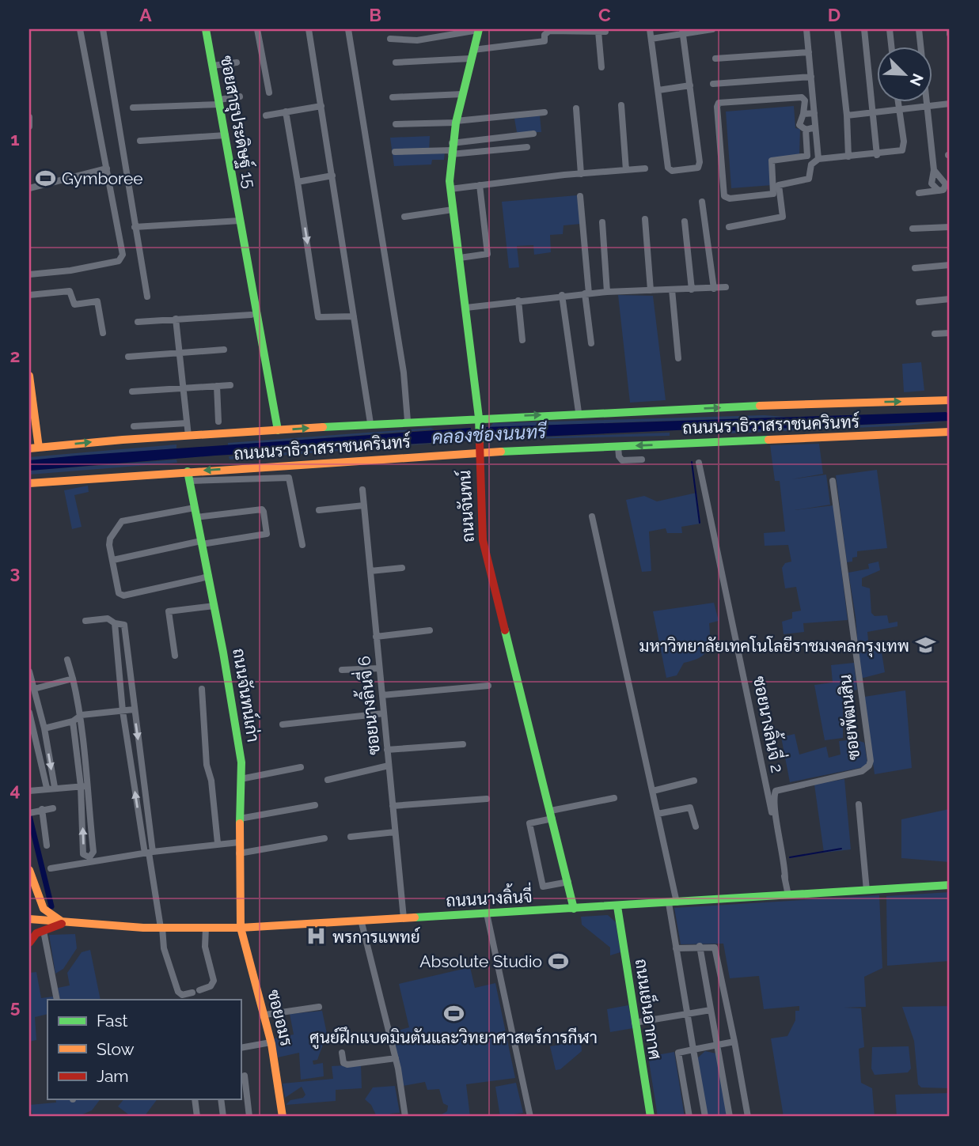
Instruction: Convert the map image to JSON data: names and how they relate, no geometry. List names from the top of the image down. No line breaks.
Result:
{"streets":{"main road":["ซอยสาธุประดิษฐ์ 15","ถนนนราธิวาสราชนครินทร์","ถนนจันทน์","ถนนจันทน์เก่า","ถนนนางลิ้นจี่","ถนนเย็นอากาศ","ซอยอมร"],"street":["ซอยนางลิ้นจี่ 6","ซอยพัฒนสิน","ซอยนางลิ้นจี่ 2"]},"crossings":[["ซอยสาธุประดิษฐ์ 15","ถนนนราธิวาสราชนครินทร์"],["ถนนนราธิวาสราชนครินทร์","ถนนจันทน์"],["ถนนนราธิวาสราชนครินทร์","ถนนจันทน์เก่า"],["ถนนจันทน์","ถนนนางลิ้นจี่"],["ถนนจันทน์เก่า","ถนนนางลิ้นจี่"],["ถนนจันทน์เก่า","ซอยอมร"],["ซอยนางลิ้นจี่ 6","ถนนนางลิ้นจี่"],["ซอยพัฒนสิน","ซอยนางลิ้นจี่ 2"],["ซอยนางลิ้นจี่ 2","ถนนนางลิ้นจี่"],["ถนนนางลิ้นจี่","ถนนเย็นอากาศ"],["ถนนนางลิ้นจี่","ซอยอมร"]],"water":["คลองช่องนนทรี"],"places":{"sports":["Gymboree","Absolute Studio","ศูนย์ฝึกแบดมินตันและวิทยาศาสตร์การกีฬา"],"school or university":["มหาวิทยาลัยเทคโนโลยีราชมงคลกรุงเทพ"],"hospital":["พรการแพทย์"]},"legend":["Fast","Slow","Jam"],"north":"bottom right","grid":{"columns":["A","B","C","D"],"rows":["1","2","3","4","5"]}}
